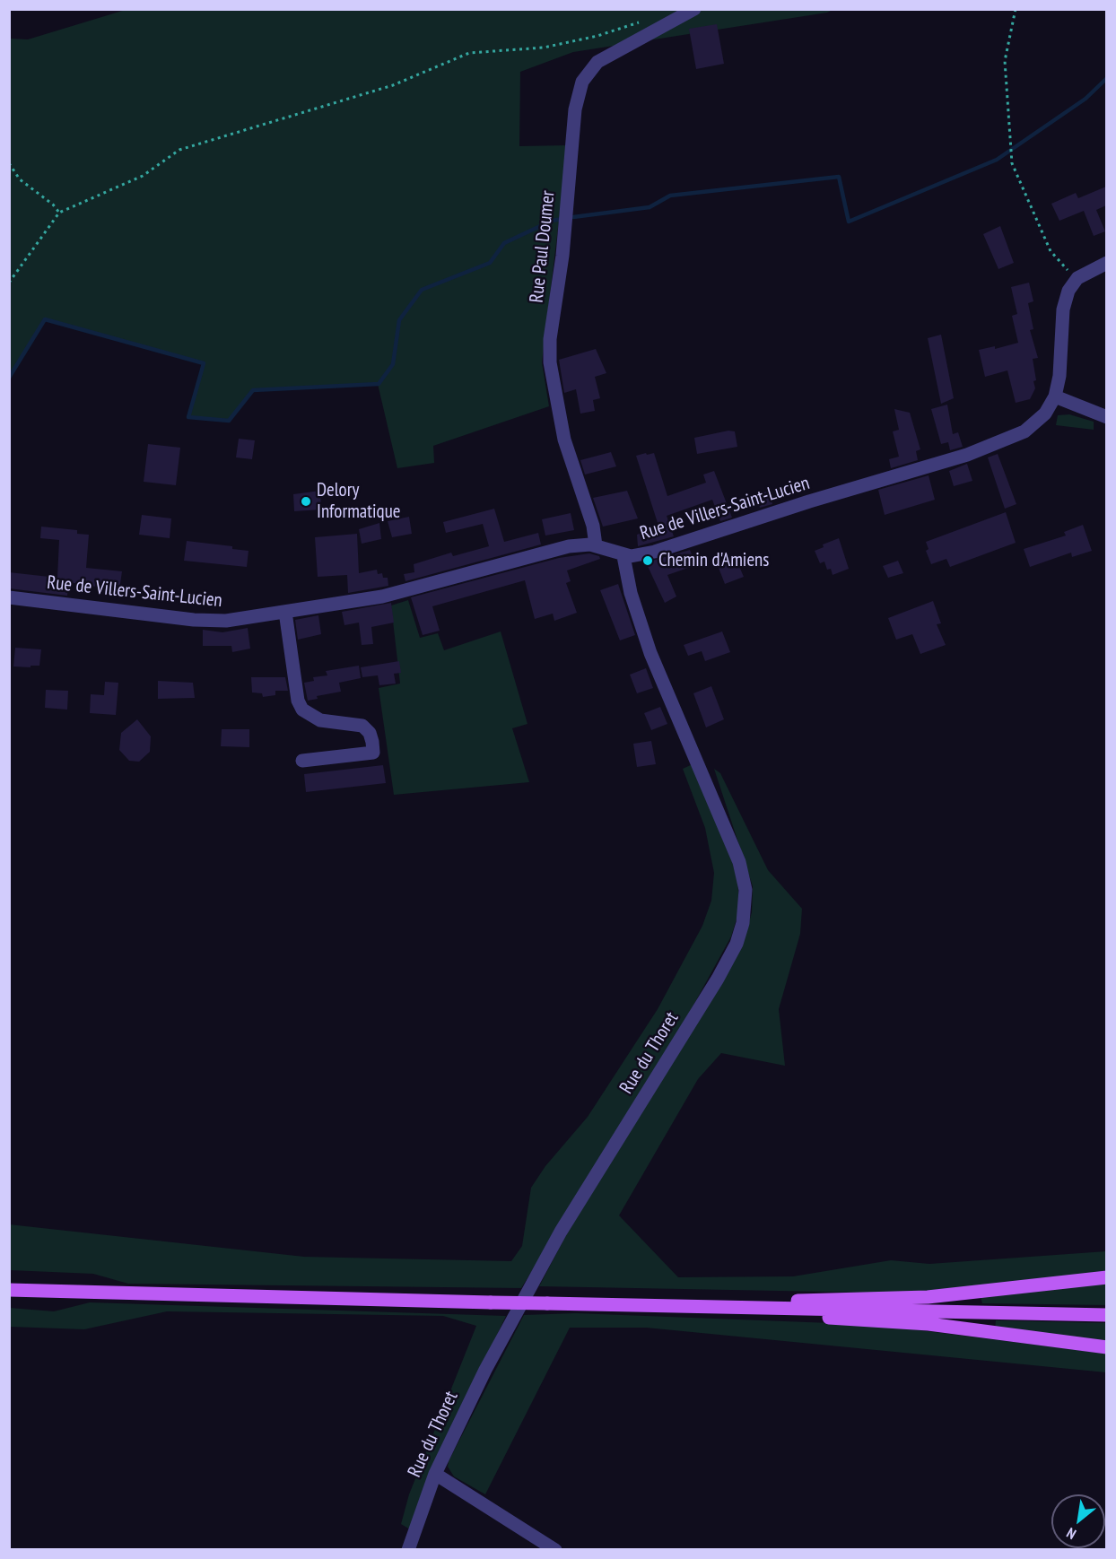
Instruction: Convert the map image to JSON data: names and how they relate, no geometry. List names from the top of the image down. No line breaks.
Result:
{"streets":{"street":["Rue Paul Doumer","Rue de Villers-Saint-Lucien","Rue du Thoret"]},"crossings":[["Rue Paul Doumer","Rue de Villers-Saint-Lucien"],["Rue de Villers-Saint-Lucien","Rue du Thoret"]],"places":["Delory Informatique","Chemin d'Amiens"],"north":"bottom left"}
